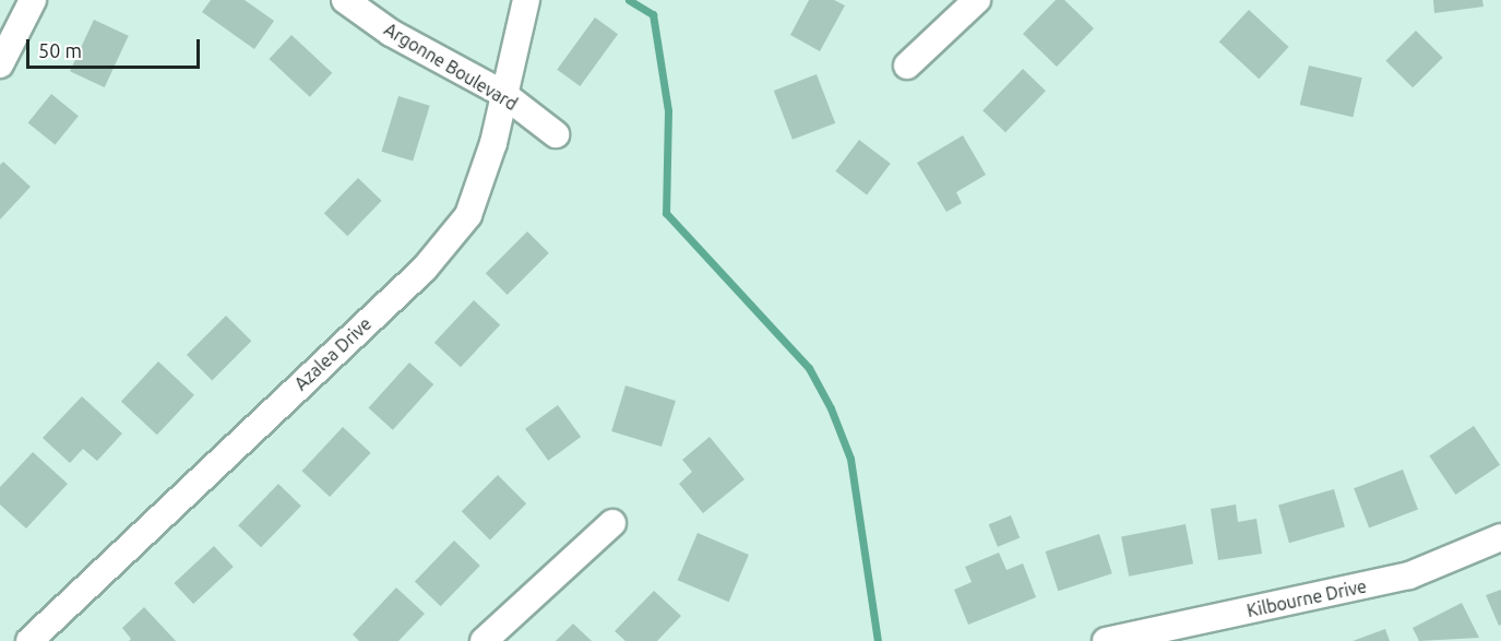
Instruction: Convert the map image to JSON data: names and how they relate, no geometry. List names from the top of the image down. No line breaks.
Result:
{"streets":{"street":["Argonne Boulevard","Azalea Drive","Kilbourne Drive"]},"crossings":[["Argonne Boulevard","Azalea Drive"]],"scale_bar":"50 m"}
